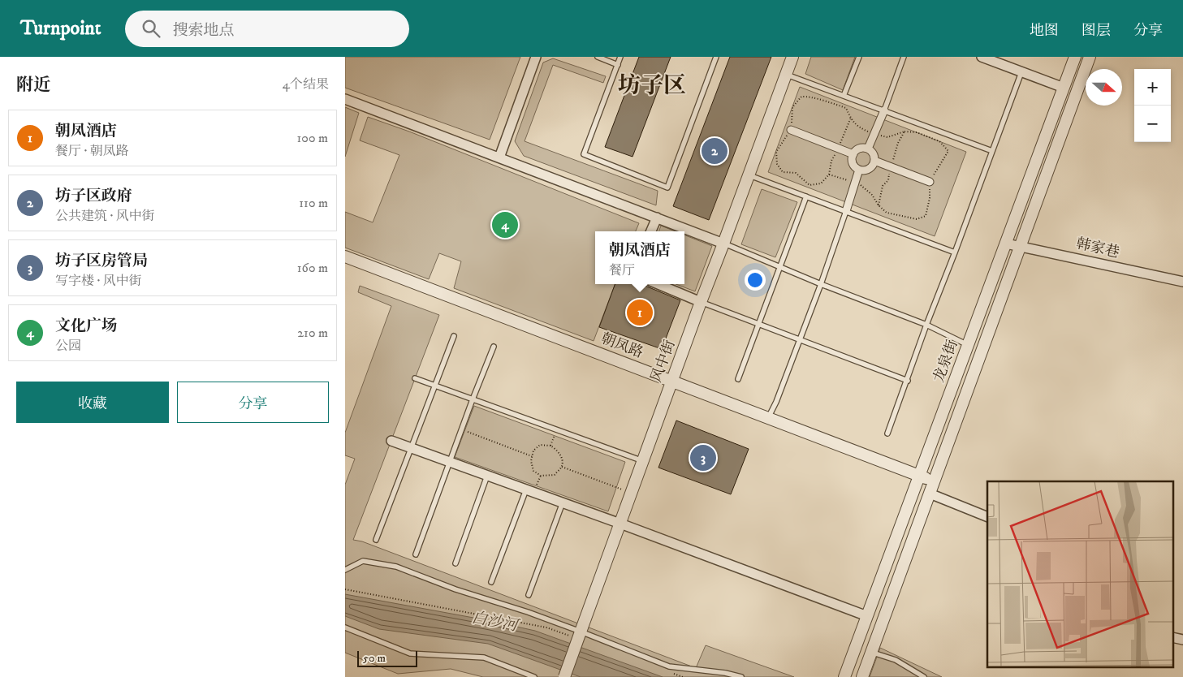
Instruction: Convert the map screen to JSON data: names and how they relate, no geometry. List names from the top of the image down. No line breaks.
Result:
{"streets":{"street":["韩家巷","朝凤路","风中街","龙泉街"]},"crossings":[["韩家巷","龙泉街"],["朝凤路","风中街"],["朝凤路","龙泉街"]],"districts":["坊子区"],"water":["白沙河"],"scale_bar":"50 m","north":"right","page":{"header":"Turnpoint","search":"搜索地点","nav":["地图","图层","分享"],"heading":["附近","4个结果"],"map_buttons":["+","−"],"list":[{"mark":"1","name":"朝凤酒店","note":"餐厅 · 朝凤路","value":"100 m"},{"mark":"2","name":"坊子区政府","note":"公共建筑 · 风中街","value":"110 m"},{"mark":"3","name":"坊子区房管局","note":"写字楼 · 风中街","value":"160 m"},{"mark":"4","name":"文化广场","note":"公园","value":"210 m"}],"pins":["2","4","1","3"],"popup":["朝凤酒店","餐厅"],"buttons":["收藏","分享"],"scale":"50 m"}}
